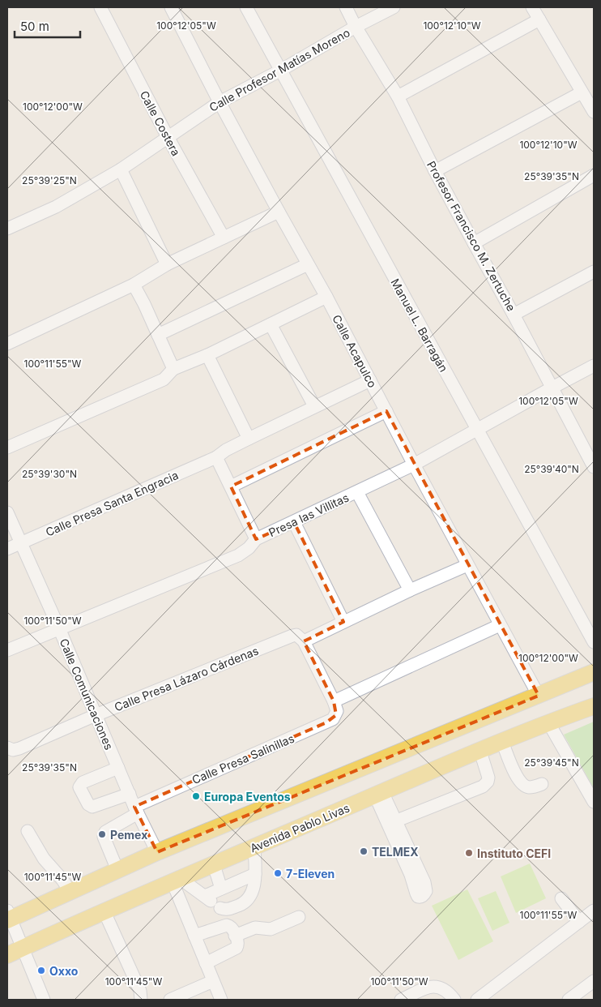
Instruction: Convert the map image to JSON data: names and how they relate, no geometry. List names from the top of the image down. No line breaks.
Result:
{"streets":{"main road":["Avenida Pablo Livas"],"street":["Calle Profesor Matías Moreno","Calle Costera","Profesor Francisco M. Zertuche","Manuel L. Barragán","Calle Acapulco","Calle Presa Santa Engracia","Presa las Villitas","Calle Presa Lázaro Cárdenas","Calle Comunicaciones","Calle Presa Salinillas"]},"crossings":[["Calle Profesor Matías Moreno","Calle Costera"],["Calle Profesor Matías Moreno","Profesor Francisco M. Zertuche"],["Calle Profesor Matías Moreno","Manuel L. Barragán"],["Calle Profesor Matías Moreno","Calle Acapulco"],["Profesor Francisco M. Zertuche","Presa las Villitas"],["Manuel L. Barragán","Presa las Villitas"],["Calle Acapulco","Calle Presa Santa Engracia"],["Calle Acapulco","Presa las Villitas"],["Calle Acapulco","Calle Presa Lázaro Cárdenas"],["Calle Presa Santa Engracia","Calle Comunicaciones"],["Presa las Villitas","Calle Comunicaciones"],["Calle Presa Lázaro Cárdenas","Calle Comunicaciones"],["Calle Comunicaciones","Calle Presa Salinillas"]],"places":["Europa Eventos","Pemex","TELMEX","Instituto CEFI","7-Eleven","Oxxo"],"scale_bar":"50 m","coordinates":["100°12'05\"W","100°12'10\"W","100°12'00\"W","25°39'35\"N","25°39'25\"N","100°11'55\"W","25°39'40\"N","25°39'30\"N","100°11'50\"W","25°39'45\"N","100°11'45\"W"]}
